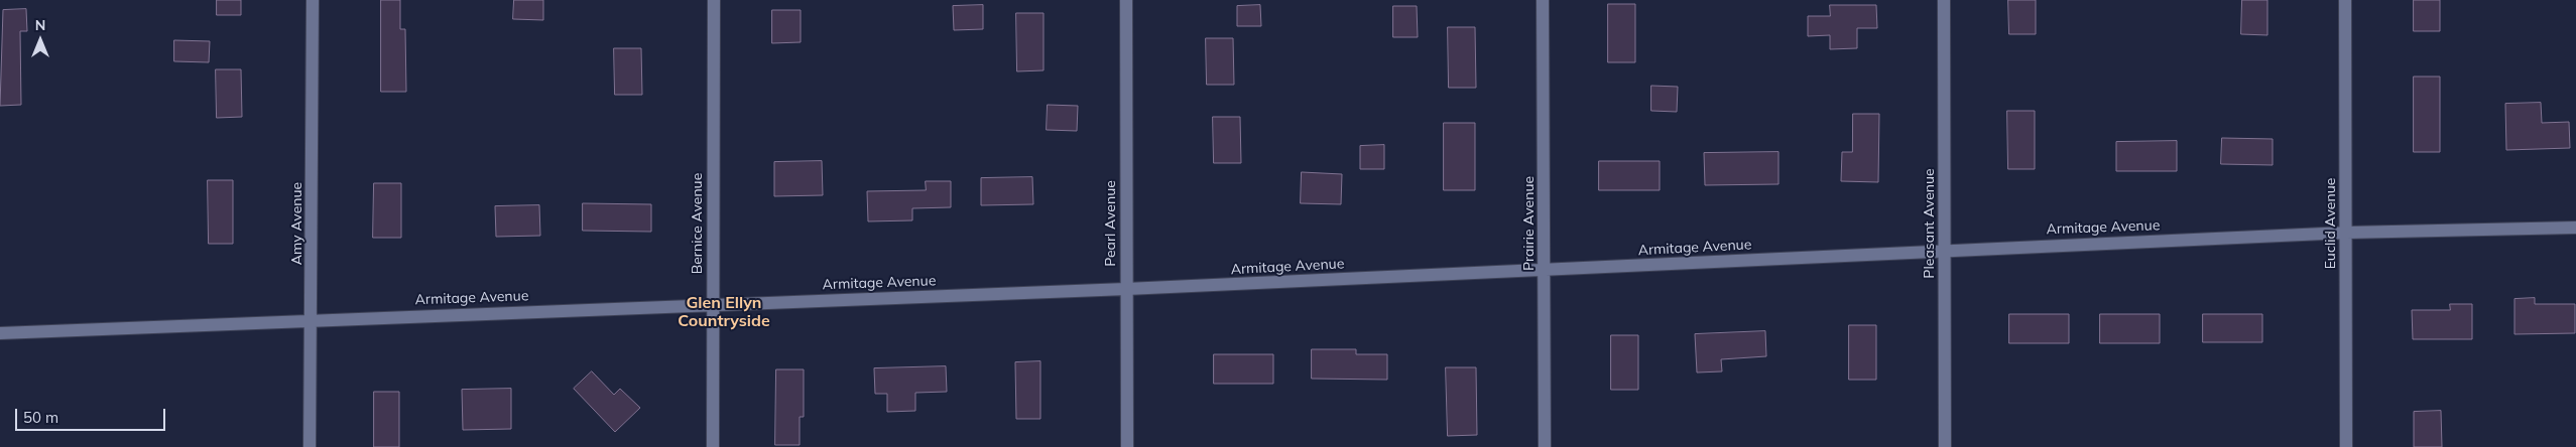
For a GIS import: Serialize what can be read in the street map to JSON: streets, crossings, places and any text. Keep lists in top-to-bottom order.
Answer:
{
  "streets": {
    "street": [
      "Amy Avenue",
      "Bernice Avenue",
      "Pearl Avenue",
      "Prairie Avenue",
      "Pleasant Avenue",
      "Euclid Avenue",
      "Armitage Avenue"
    ]
  },
  "crossings": [
    ["Amy Avenue", "Armitage Avenue"],
    ["Bernice Avenue", "Armitage Avenue"],
    ["Pearl Avenue", "Armitage Avenue"],
    ["Prairie Avenue", "Armitage Avenue"],
    ["Pleasant Avenue", "Armitage Avenue"],
    ["Euclid Avenue", "Armitage Avenue"]
  ],
  "districts": ["Glen Ellyn Countryside"],
  "scale_bar": "50 m",
  "north": "top"
}
